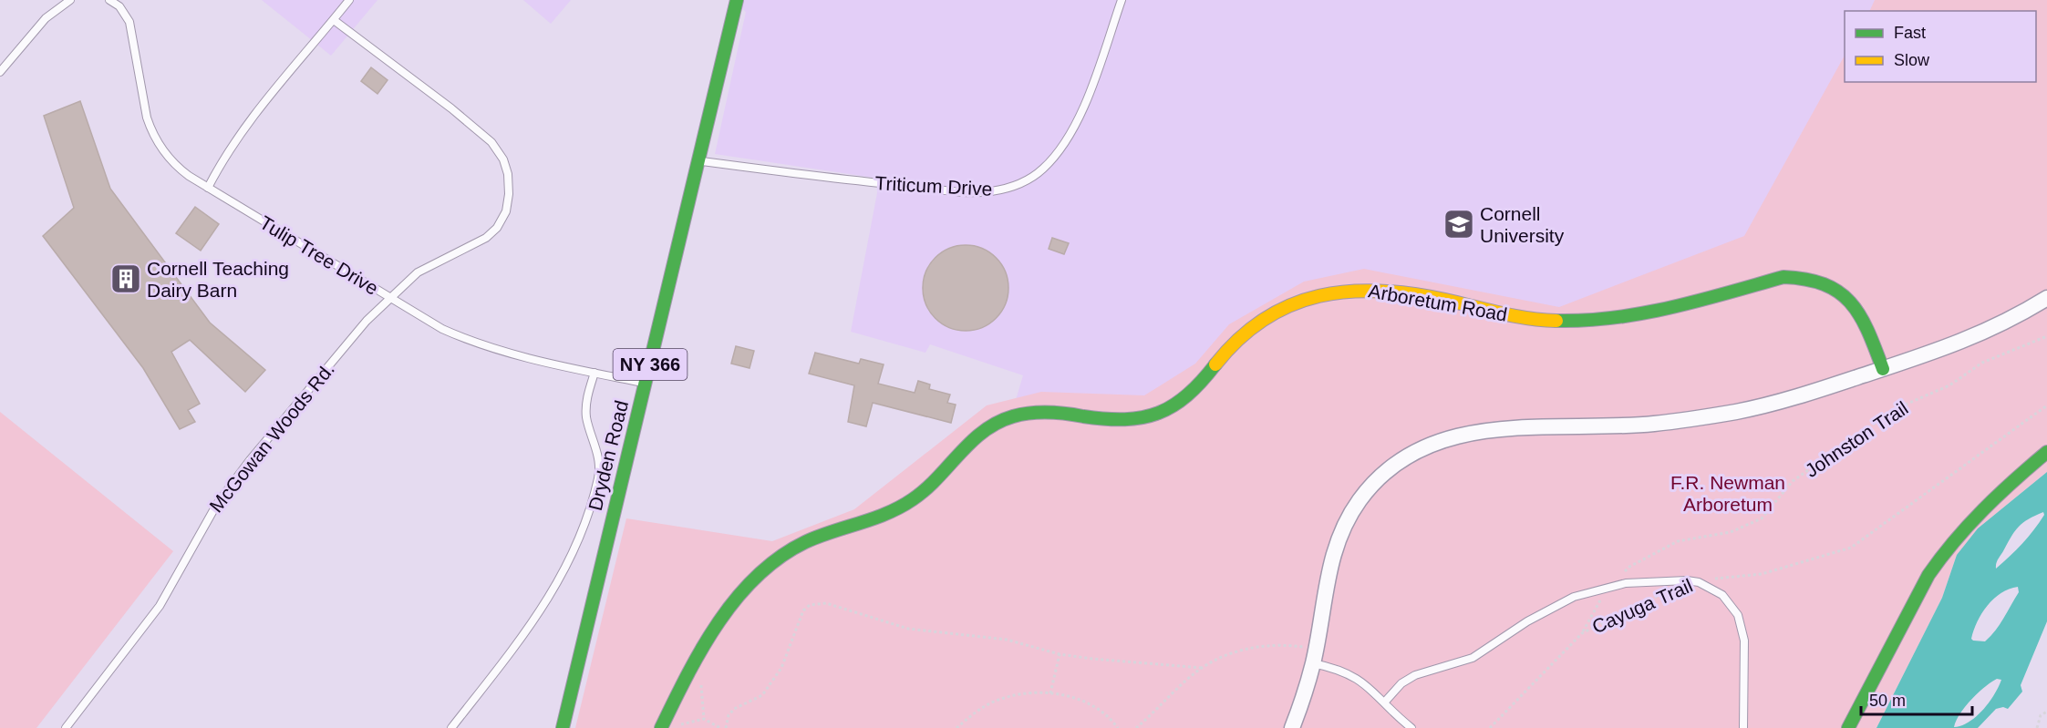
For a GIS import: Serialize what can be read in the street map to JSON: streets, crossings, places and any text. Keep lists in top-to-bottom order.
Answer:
{
  "streets": {
    "street": ["Arboretum Road", "NY 366", "Dryden Road"],
    "lane": ["Triticum Drive", "Tulip Tree Drive", "McGowan Woods Rd."],
    "path": ["Johnston Trail", "Cayuga Trail"]
  },
  "crossings": [
    ["Triticum Drive", "Dryden Road"],
    ["Tulip Tree Drive", "McGowan Woods Rd."],
    ["Tulip Tree Drive", "Dryden Road"],
    ["Johnston Trail", "Cayuga Trail"]
  ],
  "parks": ["F.R. Newman Arboretum"],
  "places": {
    "school or university": ["Cornell University"],
    "building": ["Cornell Teaching Dairy Barn"]
  },
  "legend": ["Fast", "Slow"],
  "scale_bar": "50 m"
}
